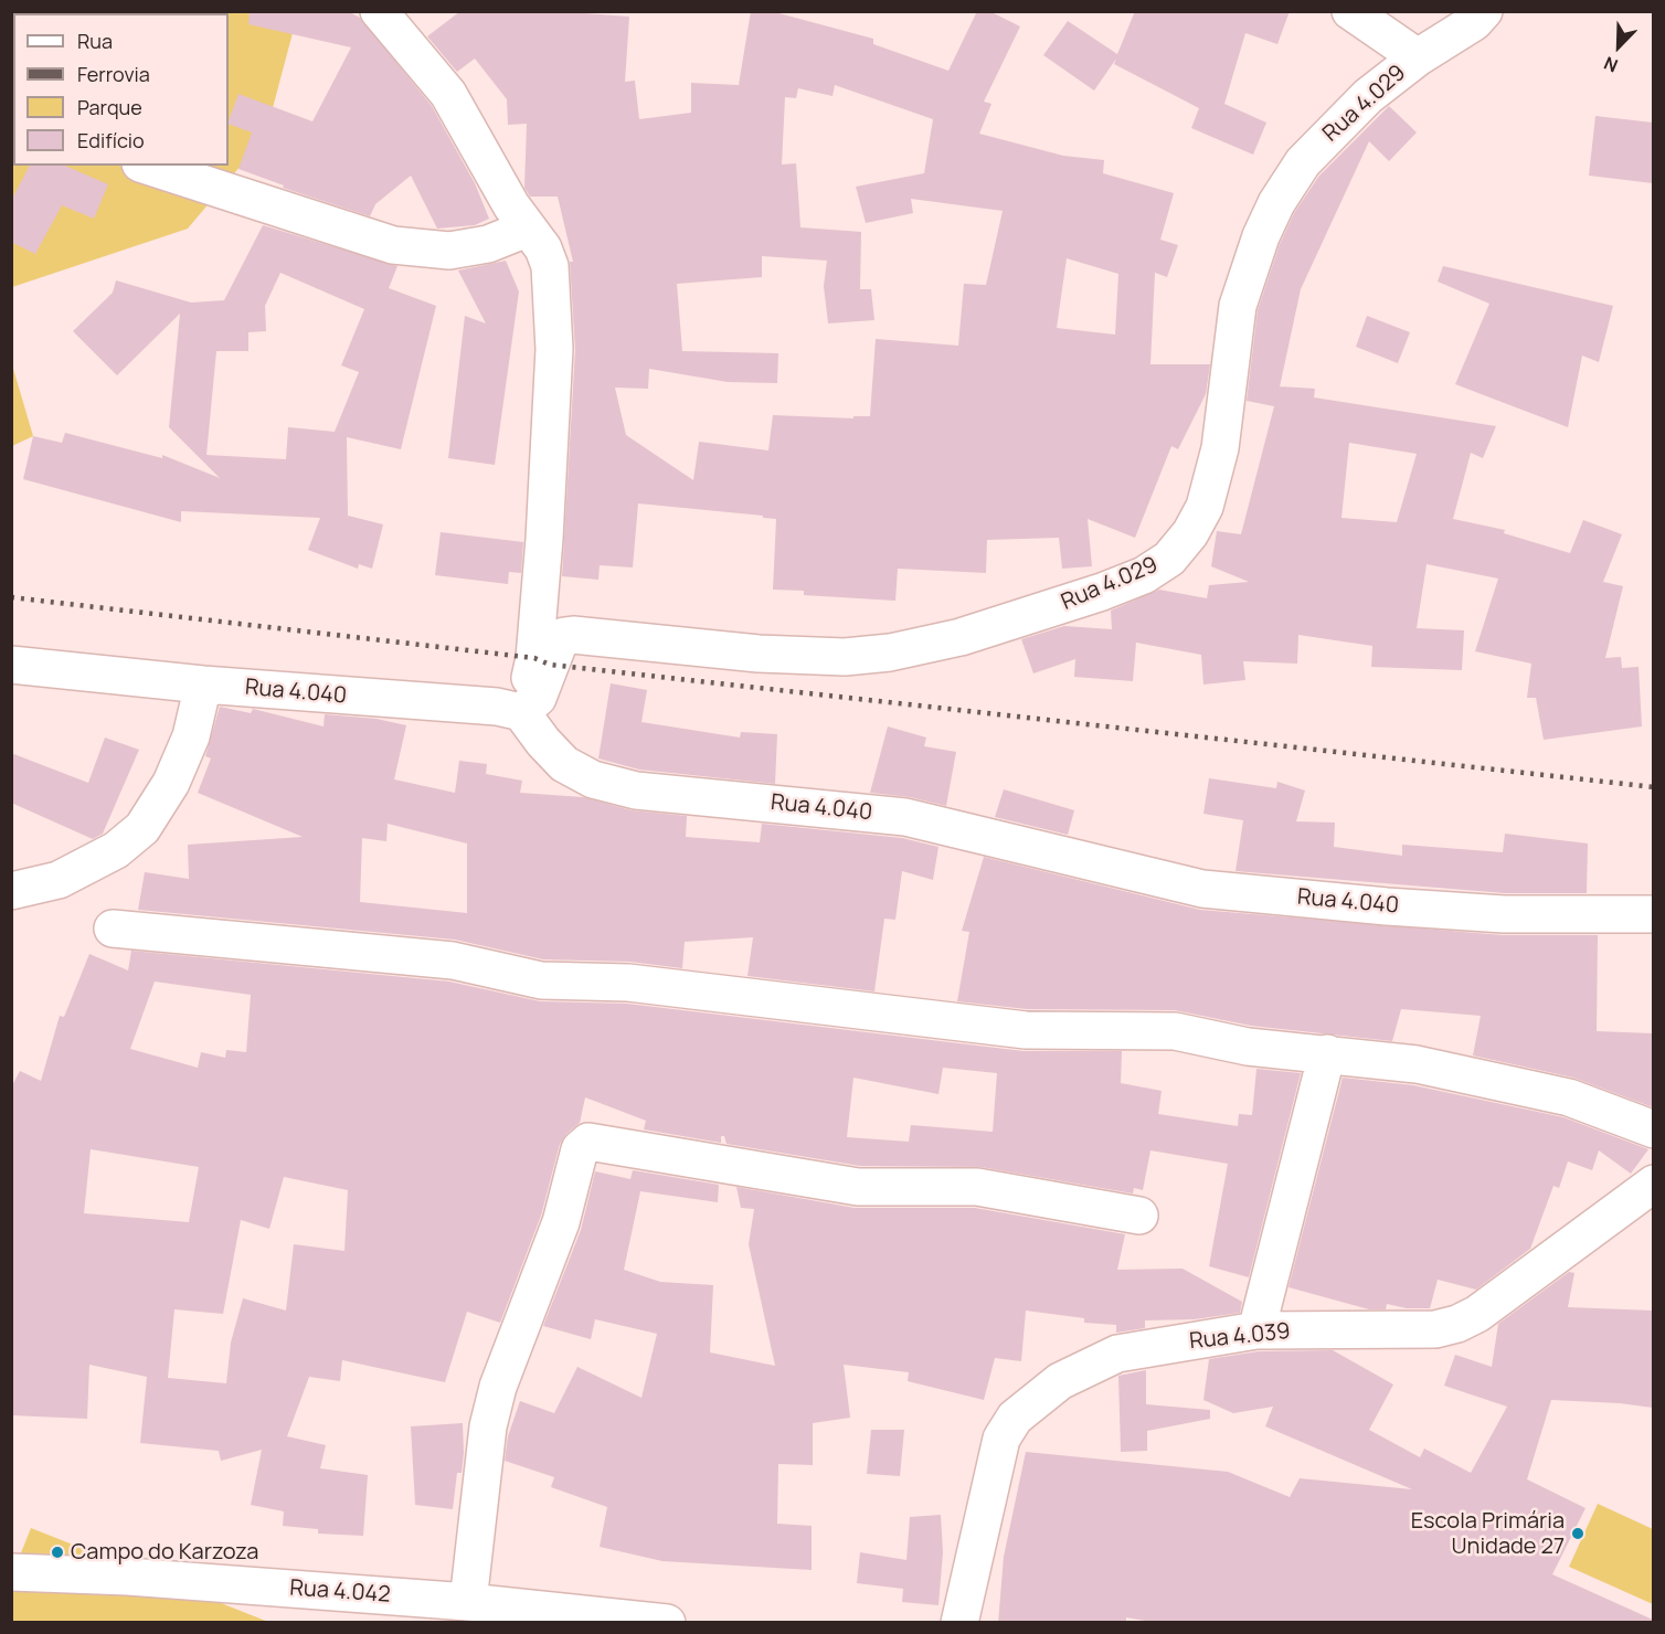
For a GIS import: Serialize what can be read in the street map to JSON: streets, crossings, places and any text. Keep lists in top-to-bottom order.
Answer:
{
  "streets": {
    "street": [
      "Rua 4.029",
      "Rua 4.040",
      "Rua 4.039",
      "Rua 4.042"
    ]
  },
  "crossings": [
    ["Rua 4.029", "Rua 4.040"]
  ],
  "places": ["Escola Primária Unidade 27", "Campo do Karzoza"],
  "legend": [
    "Rua",
    "Ferrovia",
    "Parque",
    "Edifício"
  ],
  "north": "bottom left"
}
